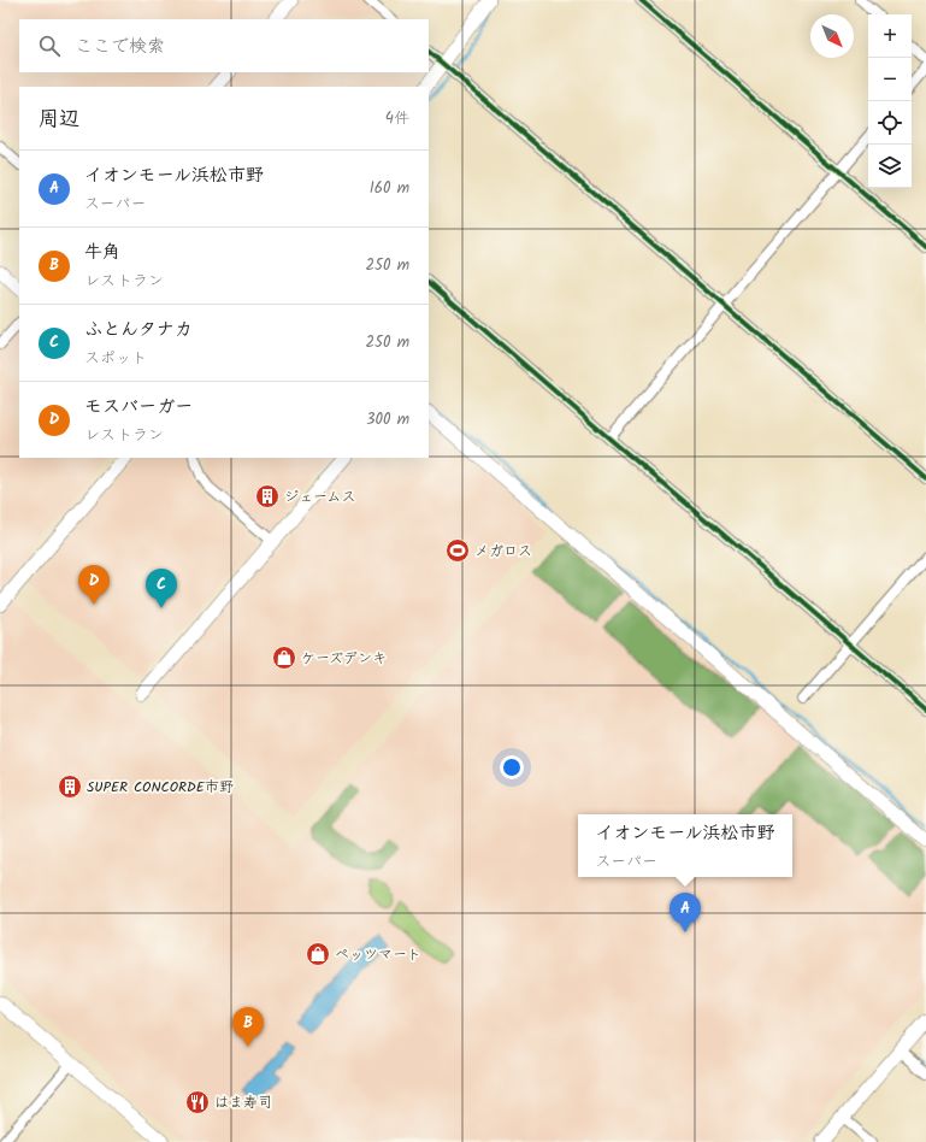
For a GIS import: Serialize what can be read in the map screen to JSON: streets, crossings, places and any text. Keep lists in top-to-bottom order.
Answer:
{
  "places": {
    "building": ["ジェームス", "SUPER CONCORDE市野"],
    "sports": ["メガロス"],
    "shop": ["ケーズデンキ", "ペッツマート"],
    "restaurant": ["はま寿司"]
  },
  "north": "bottom right",
  "page": {
    "map_buttons": ["+", "−"],
    "search": "ここで検索",
    "heading": ["周辺", "4件"],
    "list": [
      {
        "mark": "A",
        "name": "イオンモール浜松市野",
        "note": "スーパー",
        "value": "160 m"
      },
      {
        "mark": "B",
        "name": "牛角",
        "note": "レストラン",
        "value": "250 m"
      },
      {
        "mark": "C",
        "name": "ふとんタナカ",
        "note": "スポット",
        "value": "250 m"
      },
      {
        "mark": "D",
        "name": "モスバーガー",
        "note": "レストラン",
        "value": "300 m"
      }
    ],
    "pins": [
      "D",
      "C",
      "A",
      "B"
    ],
    "popup": ["イオンモール浜松市野", "スーパー"]
  }
}
